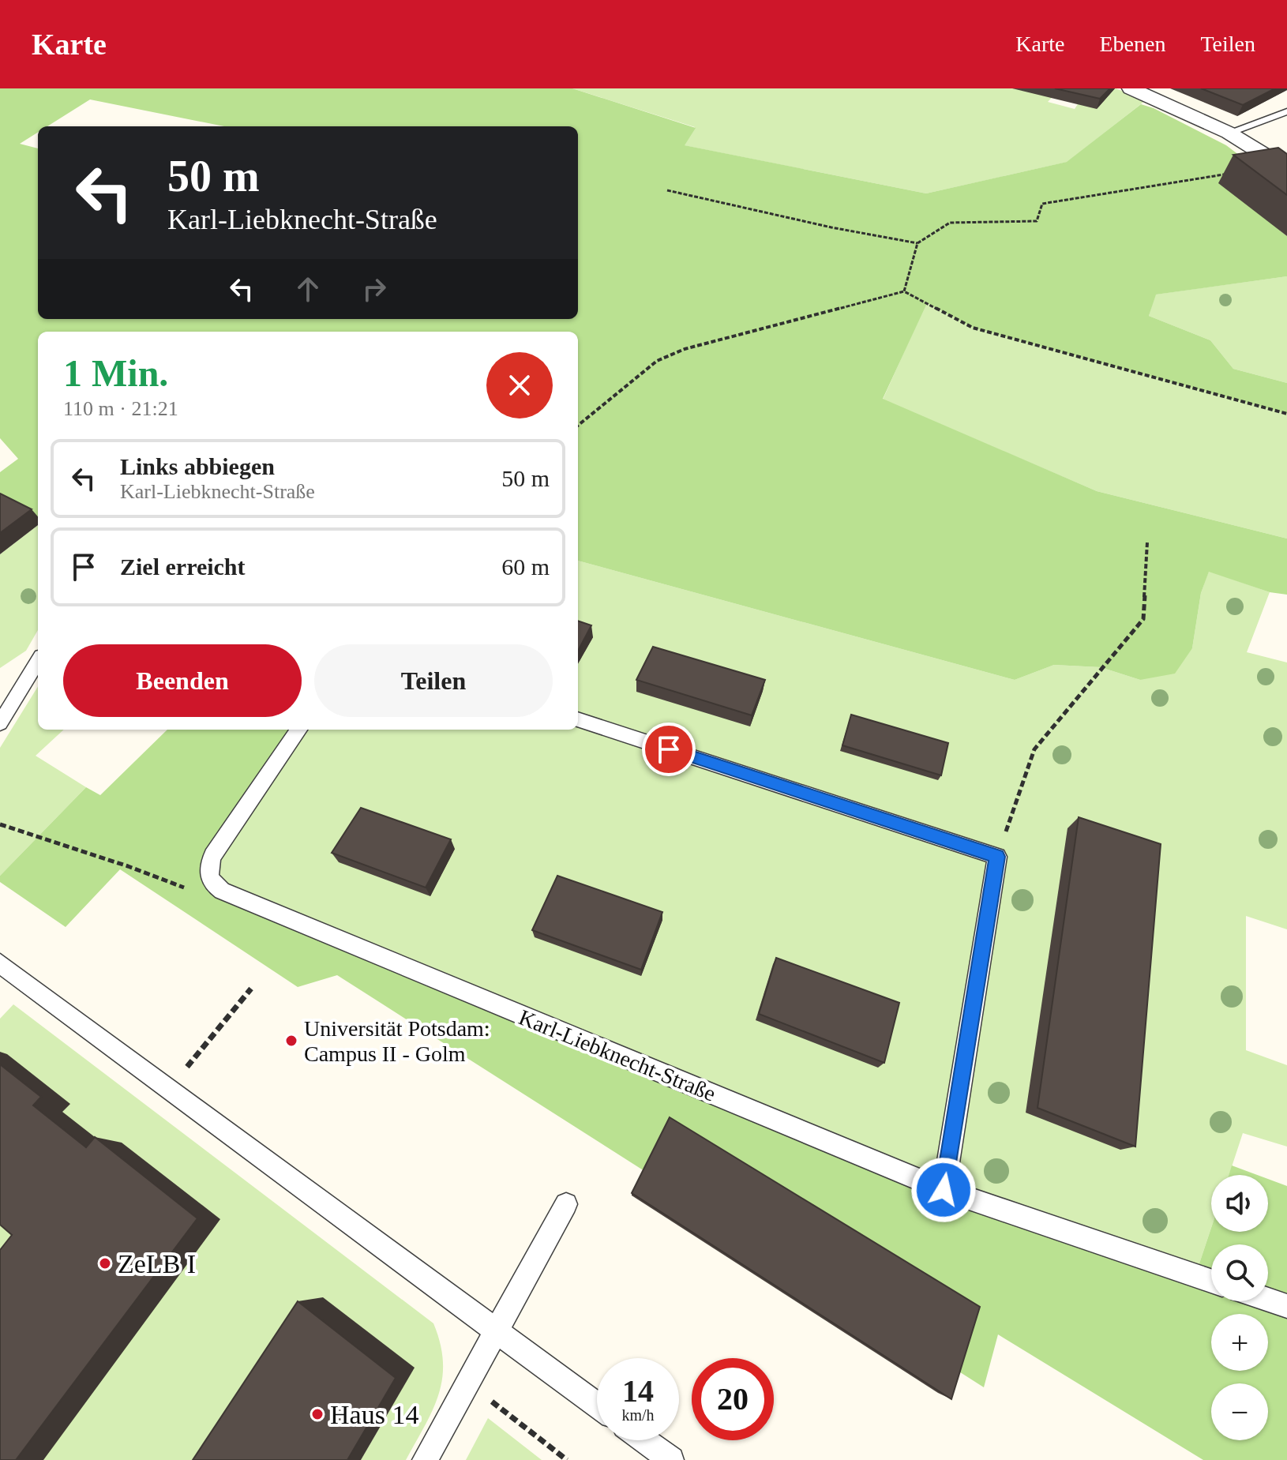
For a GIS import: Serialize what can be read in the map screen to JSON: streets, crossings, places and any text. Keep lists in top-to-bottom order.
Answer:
{
  "streets": {
    "lane": ["Karl-Liebknecht-Straße"]
  },
  "places": ["Universität Potsdam: Campus II - Golm", "ZeLB I", "Haus 14"],
  "page": {
    "header": "Karte",
    "nav": ["Karte", "Ebenen", "Teilen"],
    "turn": ["50 m", "Karl-Liebknecht-Straße"],
    "heading": ["1 Min.", "110 m · 21:21"],
    "list": [
      {
        "name": "Links abbiegen",
        "note": "Karl-Liebknecht-Straße",
        "value": "50 m"
      },
      {
        "name": "Ziel erreicht",
        "value": "60 m"
      }
    ],
    "buttons": ["Beenden", "Teilen"],
    "map_buttons": ["+", "−"],
    "speed": "14 km/h",
    "limit": "20"
  }
}
